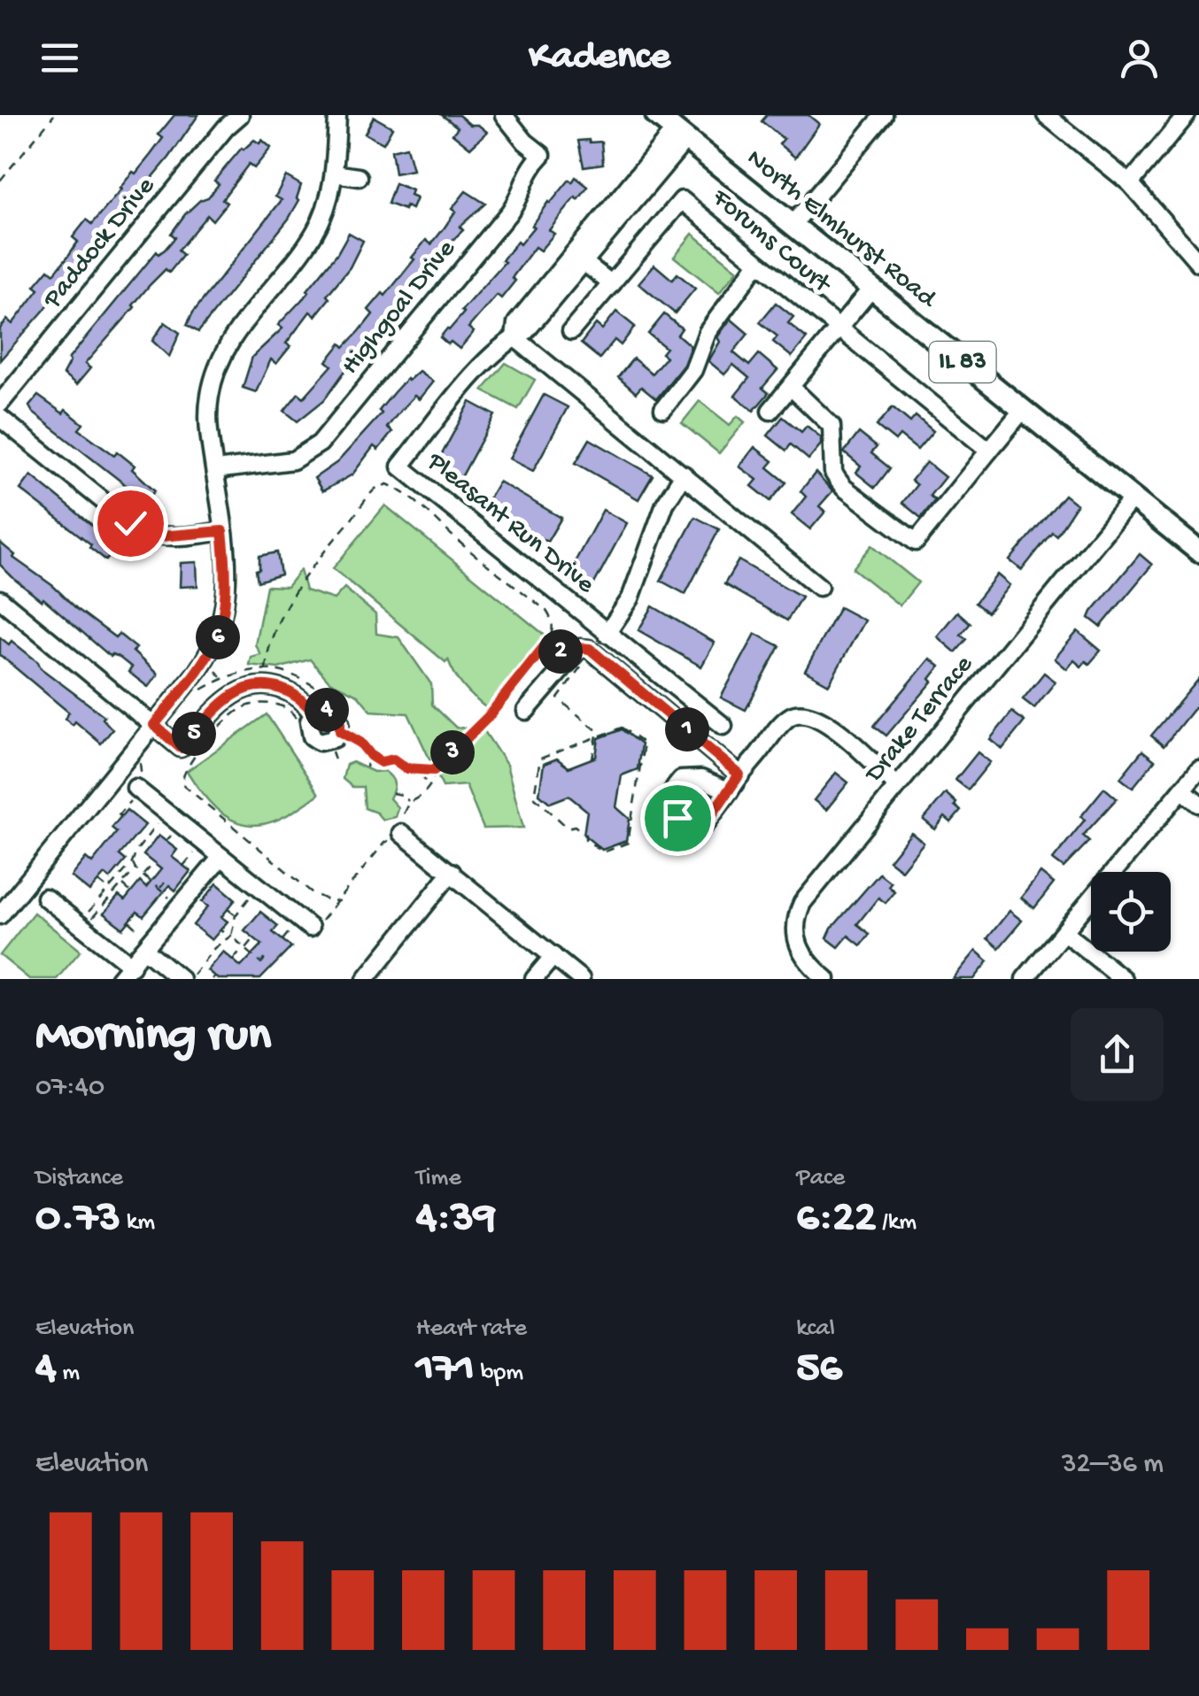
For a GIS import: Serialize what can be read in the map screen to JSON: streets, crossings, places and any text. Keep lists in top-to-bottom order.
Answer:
{
  "streets": {
    "main road": ["North Elmhurst Road", "IL 83"],
    "street": [
      "Forums Court",
      "Paddock Drive",
      "Highgoal Drive",
      "Pleasant Run Drive",
      "Drake Terrace"
    ]
  },
  "crossings": [
    ["North Elmhurst Road", "Forums Court"],
    ["North Elmhurst Road", "Pleasant Run Drive"],
    ["North Elmhurst Road", "Drake Terrace"]
  ],
  "page": {
    "header": "Kadence",
    "pins": [
      "6",
      "2",
      "4",
      "1",
      "5",
      "3"
    ],
    "heading": ["Morning run", "07:40"],
    "stats": [
      ["Distance", "0.73 km"],
      ["Time", "4:39"],
      ["Pace", "6:22 /km"],
      ["Elevation", "4 m"],
      ["Heart rate", "171 bpm"],
      ["kcal", "56"]
    ],
    "chart": ["Elevation", "32–36 m"]
  }
}
